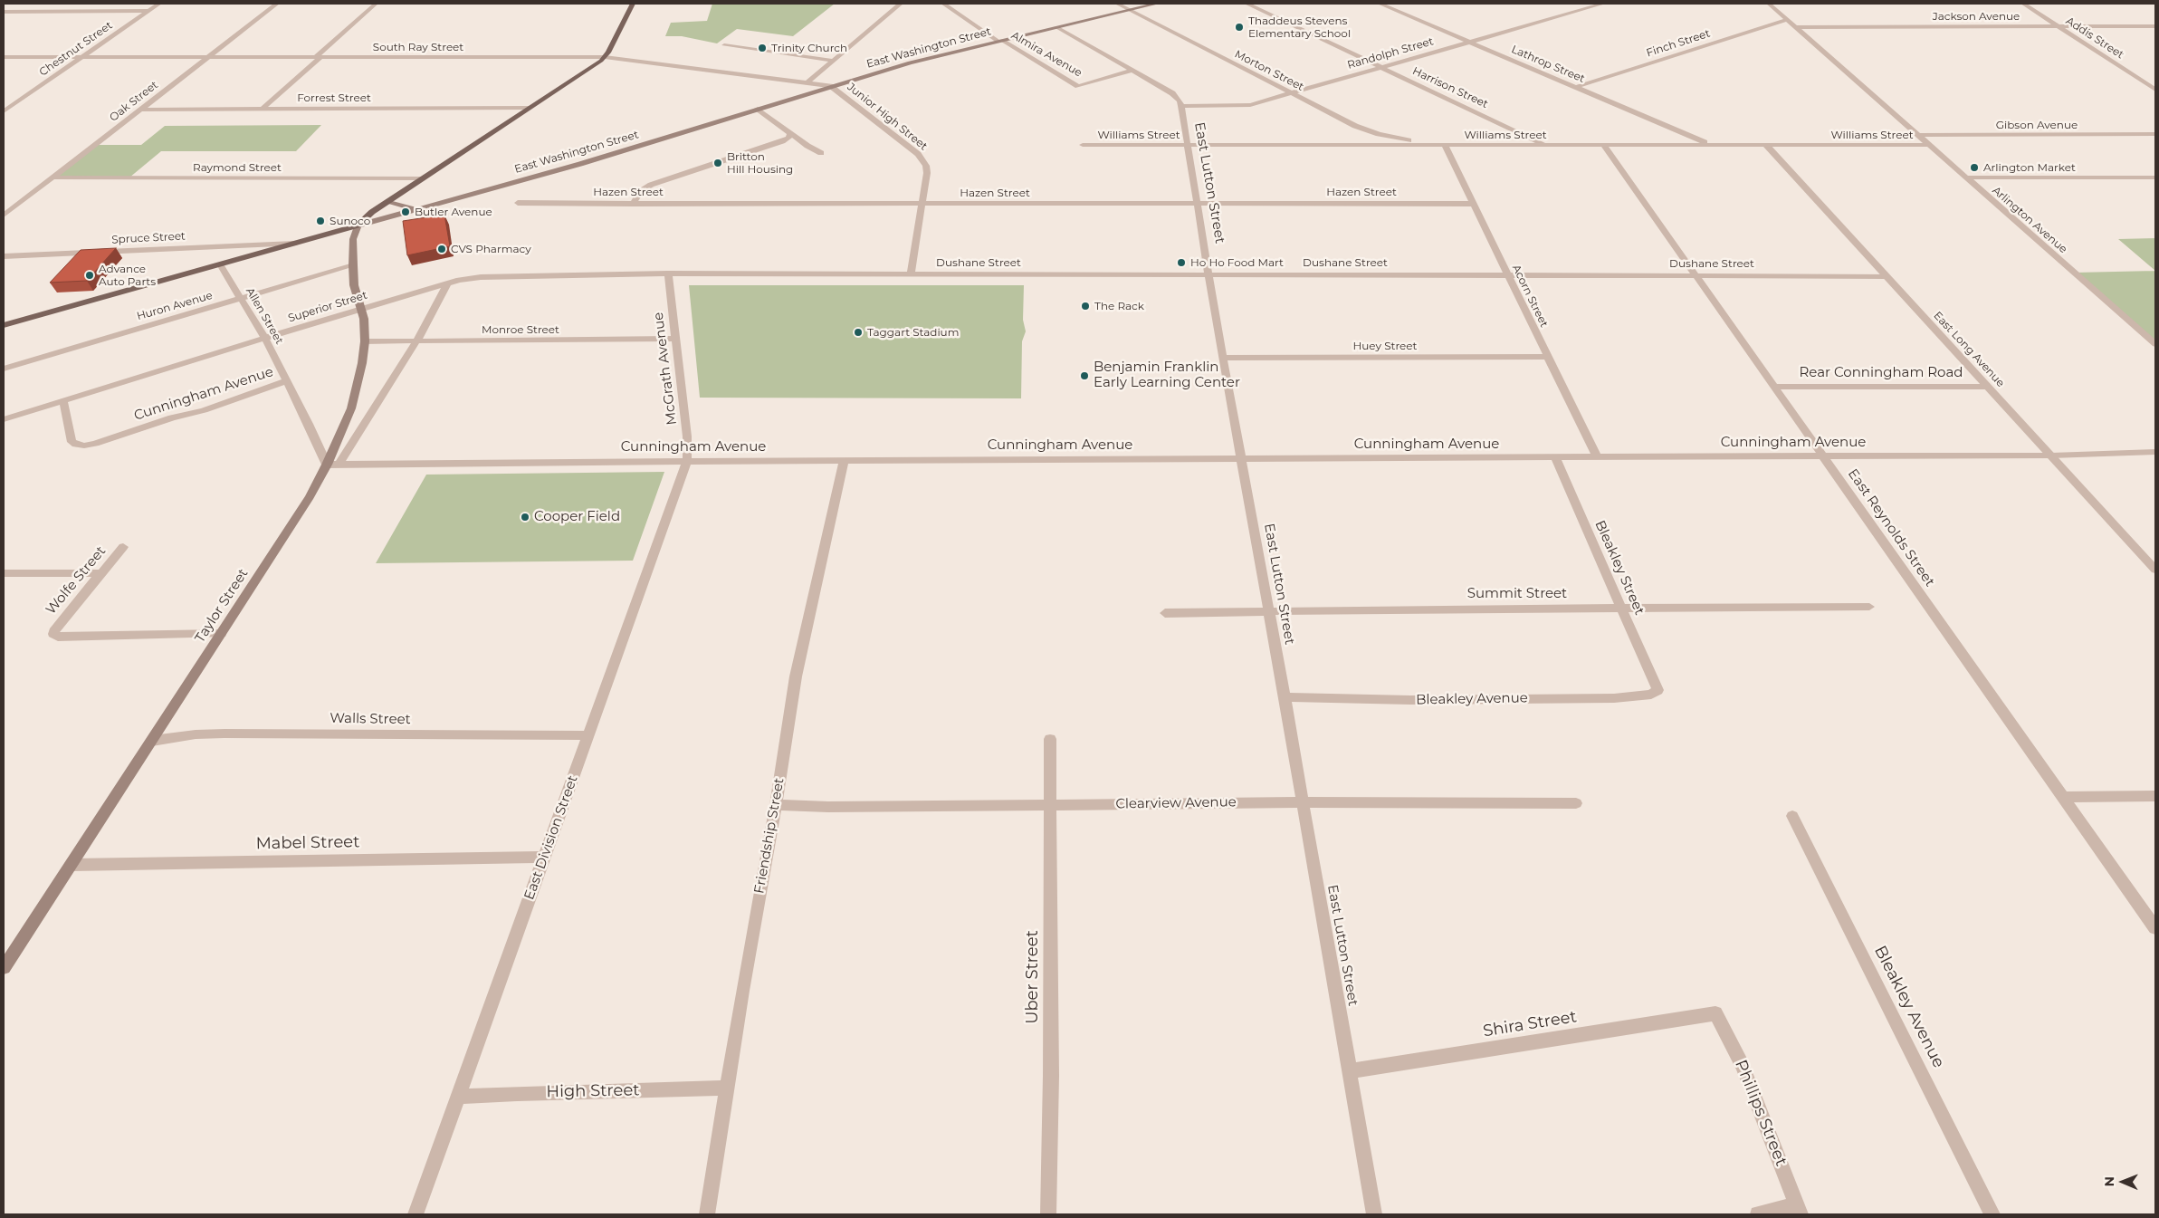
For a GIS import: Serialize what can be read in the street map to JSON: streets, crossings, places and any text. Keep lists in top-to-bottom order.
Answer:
{
  "streets": {
    "main road": ["East Washington Street", "Taylor Street"],
    "street": [
      "Jackson Avenue",
      "Addis Street",
      "Finch Street",
      "South Ray Street",
      "Chestnut Street",
      "Randolph Street",
      "Almira Avenue",
      "Lathrop Street",
      "Morton Street",
      "Harrison Street",
      "Forrest Street",
      "Oak Street",
      "Junior High Street",
      "Gibson Avenue",
      "Williams Street",
      "Raymond Street",
      "East Lutton Street",
      "Hazen Street",
      "Arlington Avenue",
      "Spruce Street",
      "Dushane Street",
      "Acorn Street",
      "Huron Avenue",
      "Superior Street",
      "Allen Street",
      "Monroe Street",
      "Huey Street",
      "East Long Avenue",
      "McGrath Avenue",
      "Rear Conningham Road",
      "Cunningham Avenue",
      "East Reynolds Street",
      "Bleakley Street",
      "Wolfe Street",
      "Summit Street",
      "Bleakley Avenue",
      "Walls Street",
      "Clearview Avenue",
      "Friendship Street",
      "East Division Street",
      "Mabel Street",
      "Uber Street",
      "Shira Street",
      "High Street",
      "Phillips Street"
    ]
  },
  "crossings": [
    ["Jackson Avenue", "Addis Street"],
    ["Jackson Avenue", "Arlington Avenue"],
    ["Finch Street", "Lathrop Street"],
    ["Finch Street", "Arlington Avenue"],
    ["South Ray Street", "East Washington Street"],
    ["South Ray Street", "Chestnut Street"],
    ["South Ray Street", "Oak Street"],
    ["South Ray Street", "Junior High Street"],
    ["East Washington Street", "Almira Avenue"],
    ["East Washington Street", "Morton Street"],
    ["East Washington Street", "Junior High Street"],
    ["East Washington Street", "East Lutton Street"],
    ["East Washington Street", "Spruce Street"],
    ["East Washington Street", "Allen Street"],
    ["East Washington Street", "Taylor Street"],
    ["Randolph Street", "Lathrop Street"],
    ["Randolph Street", "Morton Street"],
    ["Randolph Street", "Harrison Street"],
    ["Randolph Street", "East Lutton Street"],
    ["Almira Avenue", "East Lutton Street"],
    ["Lathrop Street", "Williams Street"],
    ["Morton Street", "Williams Street"],
    ["Harrison Street", "Williams Street"],
    ["Forrest Street", "Oak Street"],
    ["Oak Street", "Raymond Street"],
    ["Junior High Street", "Hazen Street"],
    ["Junior High Street", "Dushane Street"],
    ["Gibson Avenue", "Arlington Avenue"],
    ["Williams Street", "East Lutton Street"],
    ["Williams Street", "Arlington Avenue"],
    ["Williams Street", "Acorn Street"],
    ["Williams Street", "East Long Avenue"],
    ["Williams Street", "East Reynolds Street"],
    ["East Lutton Street", "Hazen Street"],
    ["East Lutton Street", "Dushane Street"],
    ["East Lutton Street", "Huey Street"],
    ["East Lutton Street", "Cunningham Avenue"],
    ["East Lutton Street", "Summit Street"],
    ["East Lutton Street", "Bleakley Avenue"],
    ["East Lutton Street", "Clearview Avenue"],
    ["East Lutton Street", "Shira Street"],
    ["Hazen Street", "Acorn Street"],
    ["Dushane Street", "Acorn Street"],
    ["Dushane Street", "Superior Street"],
    ["Dushane Street", "East Long Avenue"],
    ["Dushane Street", "McGrath Avenue"],
    ["Dushane Street", "East Reynolds Street"],
    ["Acorn Street", "Huey Street"],
    ["Acorn Street", "Cunningham Avenue"],
    ["Huron Avenue", "Allen Street"],
    ["Huron Avenue", "Taylor Street"],
    ["Superior Street", "Allen Street"],
    ["Superior Street", "McGrath Avenue"],
    ["Superior Street", "Cunningham Avenue"],
    ["Superior Street", "Taylor Street"],
    ["Allen Street", "Cunningham Avenue"],
    ["Monroe Street", "McGrath Avenue"],
    ["Monroe Street", "Taylor Street"],
    ["East Long Avenue", "Rear Conningham Road"],
    ["East Long Avenue", "Cunningham Avenue"],
    ["McGrath Avenue", "Cunningham Avenue"],
    ["McGrath Avenue", "East Division Street"],
    ["Rear Conningham Road", "East Reynolds Street"],
    ["Cunningham Avenue", "East Reynolds Street"],
    ["Cunningham Avenue", "Bleakley Street"],
    ["Cunningham Avenue", "Taylor Street"],
    ["Cunningham Avenue", "Friendship Street"],
    ["Cunningham Avenue", "East Division Street"],
    ["Bleakley Street", "Summit Street"],
    ["Bleakley Street", "Bleakley Avenue"],
    ["Wolfe Street", "Taylor Street"],
    ["Taylor Street", "Walls Street"],
    ["Taylor Street", "Mabel Street"],
    ["Walls Street", "East Division Street"],
    ["Clearview Avenue", "Friendship Street"],
    ["Clearview Avenue", "Uber Street"],
    ["Friendship Street", "High Street"],
    ["East Division Street", "Mabel Street"],
    ["East Division Street", "High Street"],
    ["Shira Street", "Phillips Street"]
  ],
  "places": [
    "Thaddeus Stevens Elementary School",
    "Trinity Church",
    "Britton Hill Housing",
    "Arlington Market",
    "Butler Avenue",
    "Sunoco",
    "CVS Pharmacy",
    "Ho Ho Food Mart",
    "Advance Auto Parts",
    "The Rack",
    "Taggart Stadium",
    "Benjamin Franklin Early Learning Center",
    "Cooper Field"
  ],
  "north": "left"
}
